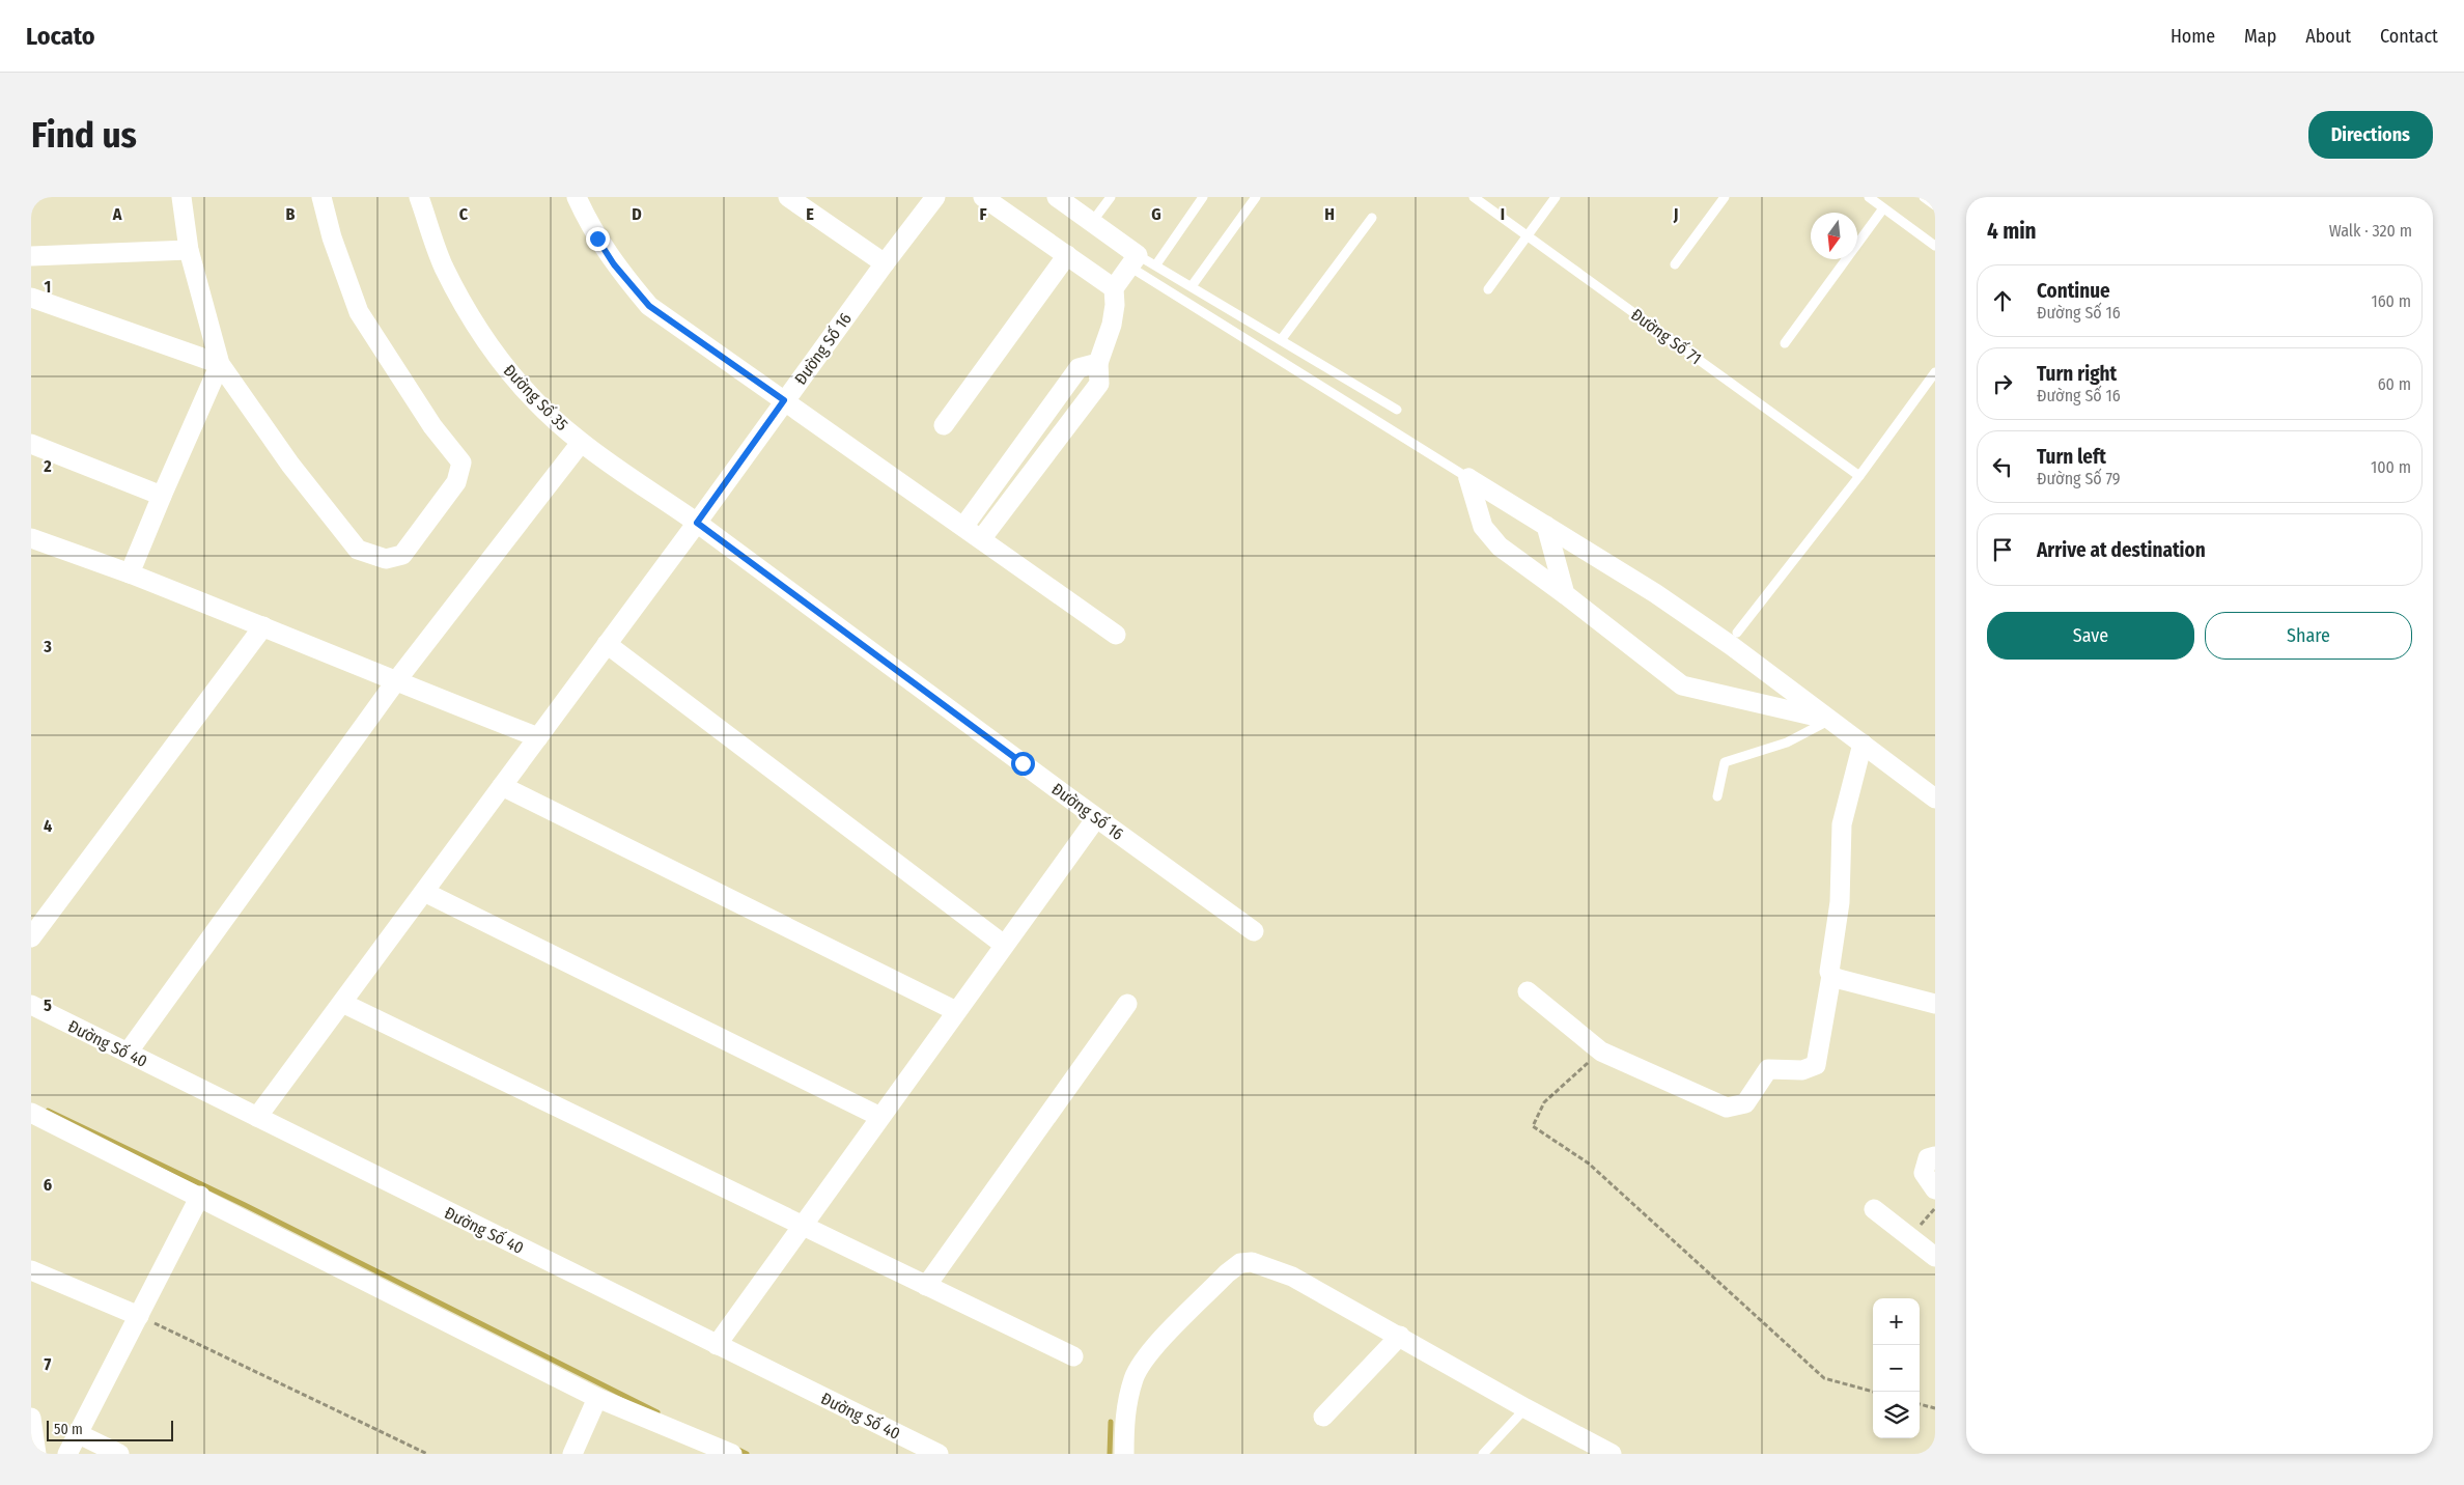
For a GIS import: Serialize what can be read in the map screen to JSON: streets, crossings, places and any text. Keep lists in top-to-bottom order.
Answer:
{
  "streets": {
    "street": ["Đường Số 16", "Đường Số 35", "Đường Số 40"],
    "lane": ["Đường Số 71"]
  },
  "crossings": [
    ["Đường Số 16", "Đường Số 35"]
  ],
  "scale_bar": "50 m",
  "north": "bottom",
  "page": {
    "header": "Locato",
    "nav": [
      "Home",
      "Map",
      "About",
      "Contact"
    ],
    "buttons": [
      "Directions",
      ["Save", "Share"]
    ],
    "title": "Find us",
    "heading": ["4 min", "Walk · 320 m"],
    "list": [
      ["Continue", "Đường Số 16", "160 m"],
      ["Turn right", "Đường Số 16", "60 m"],
      ["Turn left", "Đường Số 79", "100 m"],
      "Arrive at destination"
    ],
    "map_buttons": ["+", "−"],
    "scale": "50 m"
  },
  "grid": {
    "columns": [
      "A",
      "B",
      "C",
      "D",
      "E",
      "F",
      "G",
      "H",
      "I",
      "J"
    ],
    "rows": [
      "1",
      "2",
      "3",
      "4",
      "5",
      "6",
      "7"
    ]
  }
}
